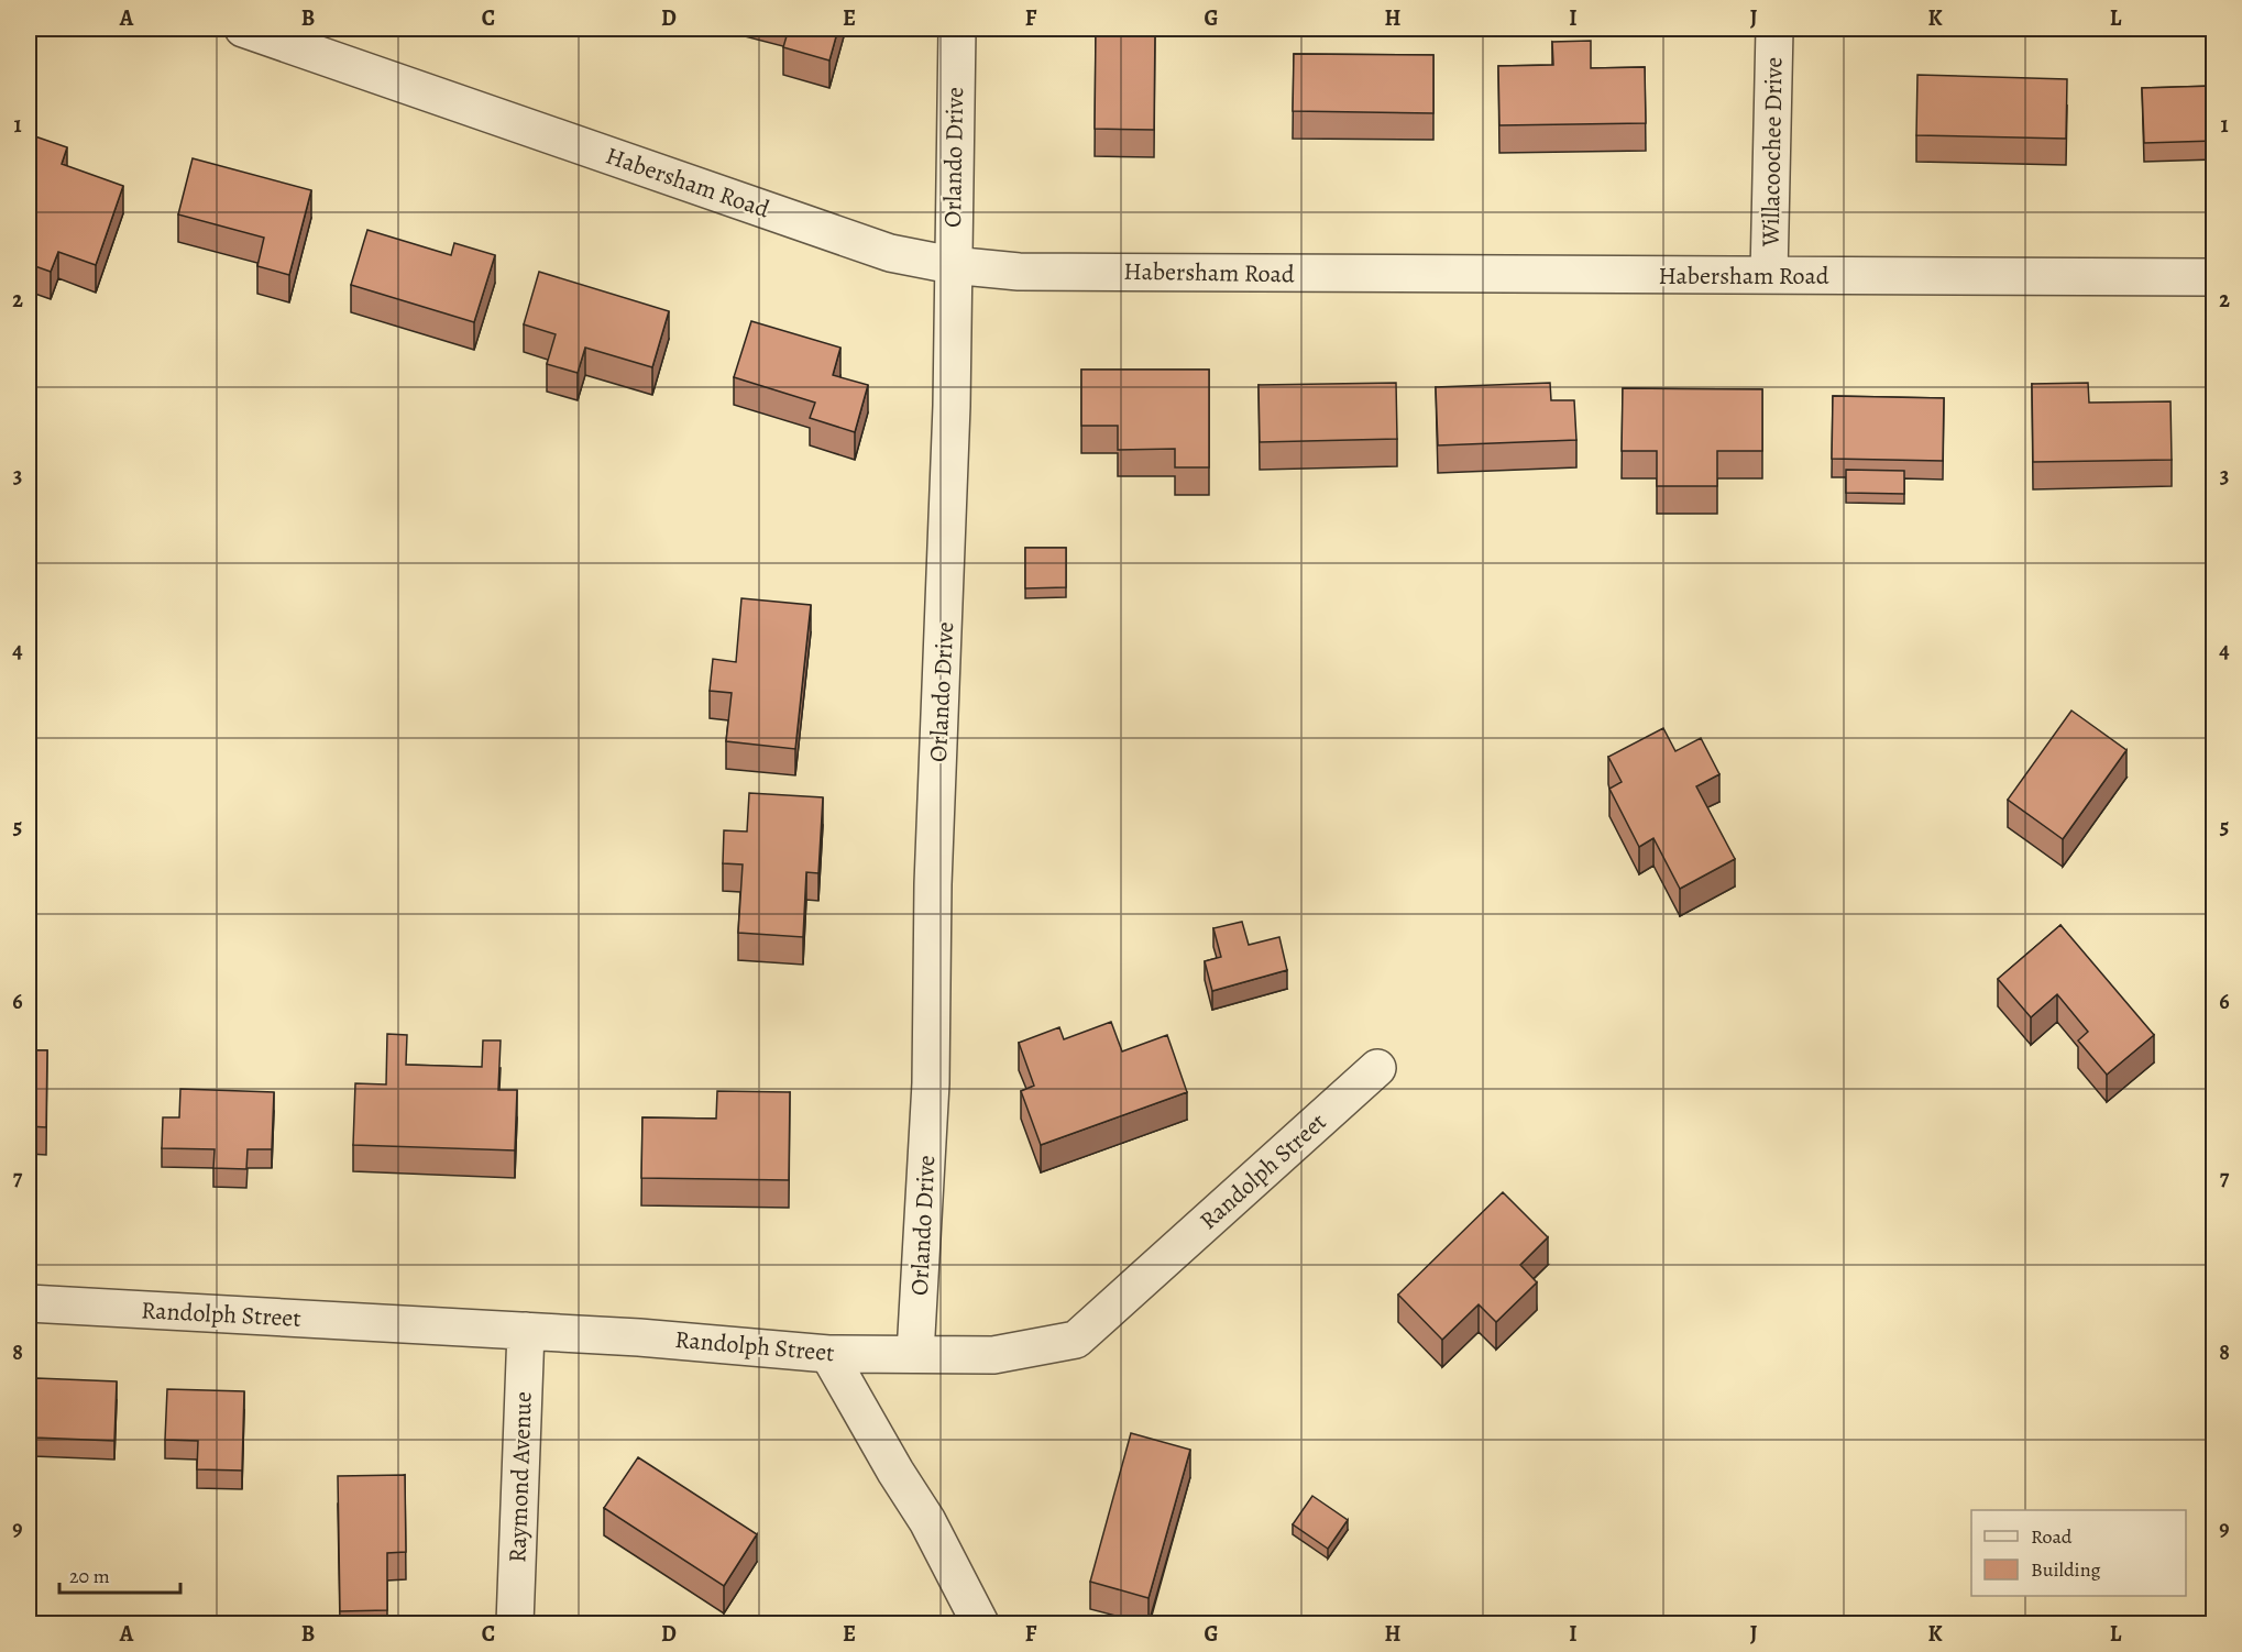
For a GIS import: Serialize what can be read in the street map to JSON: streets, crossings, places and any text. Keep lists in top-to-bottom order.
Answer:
{
  "streets": {
    "street": [
      "Willacoochee Drive",
      "Orlando Drive",
      "Habersham Road",
      "Randolph Street",
      "Raymond Avenue"
    ]
  },
  "crossings": [
    ["Willacoochee Drive", "Habersham Road"],
    ["Orlando Drive", "Habersham Road"],
    ["Orlando Drive", "Randolph Street"],
    ["Randolph Street", "Raymond Avenue"]
  ],
  "legend": ["Road", "Building"],
  "scale_bar": "20 m",
  "grid": {
    "columns": [
      "A",
      "B",
      "C",
      "D",
      "E",
      "F",
      "G",
      "H",
      "I",
      "J",
      "K",
      "L"
    ],
    "rows": [
      "1",
      "2",
      "3",
      "4",
      "5",
      "6",
      "7",
      "8",
      "9"
    ]
  }
}
